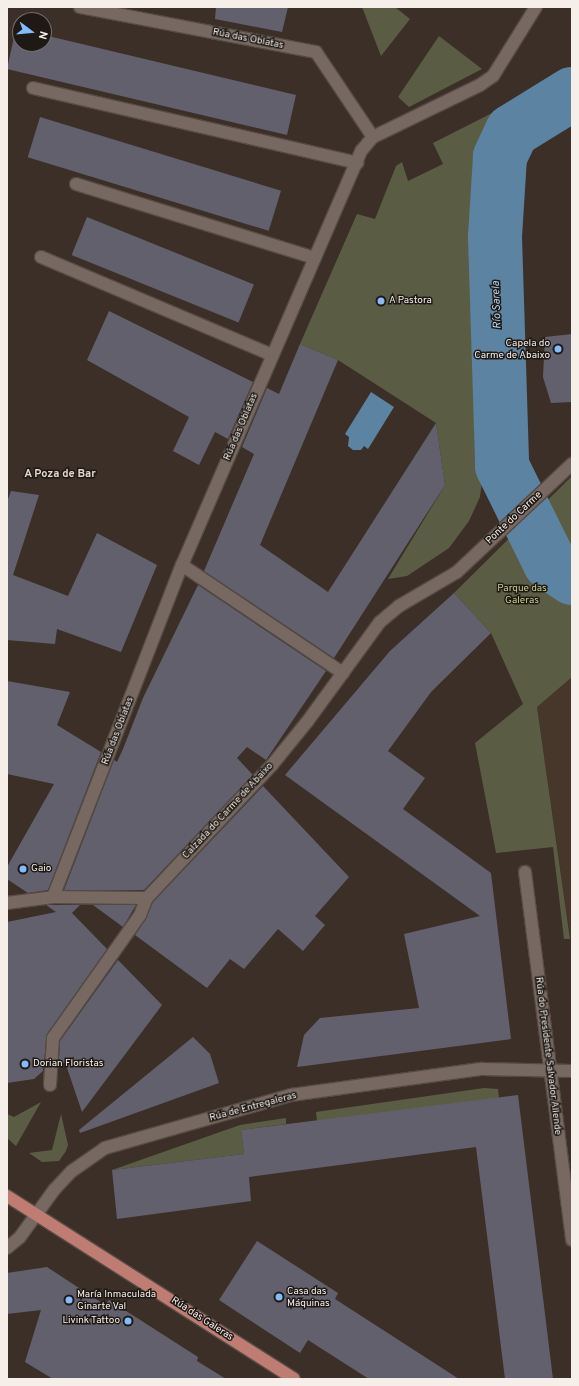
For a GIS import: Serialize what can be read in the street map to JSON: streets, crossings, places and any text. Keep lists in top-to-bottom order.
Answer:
{
  "streets": {
    "main road": ["Rúa das Galeras"],
    "street": [
      "Rúa das Oblatas",
      "Ponte do Carme",
      "Calzada do Carme de Abaixo",
      "Rúa do Presidente Salvador Allende",
      "Rúa de Entregaleras"
    ]
  },
  "crossings": [
    ["Ponte do Carme", "Calzada do Carme de Abaixo"],
    ["Rúa do Presidente Salvador Allende", "Rúa de Entregaleras"],
    ["Rúa de Entregaleras", "Rúa das Galeras"]
  ],
  "districts": ["A Poza de Bar"],
  "water": ["Río Sarela"],
  "parks": ["Parque das Galeras"],
  "places": [
    "A Pastora",
    "Capela do Carme de Abaixo",
    "Gaio",
    "Dorian Floristas",
    "Casa das Máquinas",
    "María Inmaculada Ginarte Val",
    "Livink Tattoo"
  ],
  "north": "right"
}
